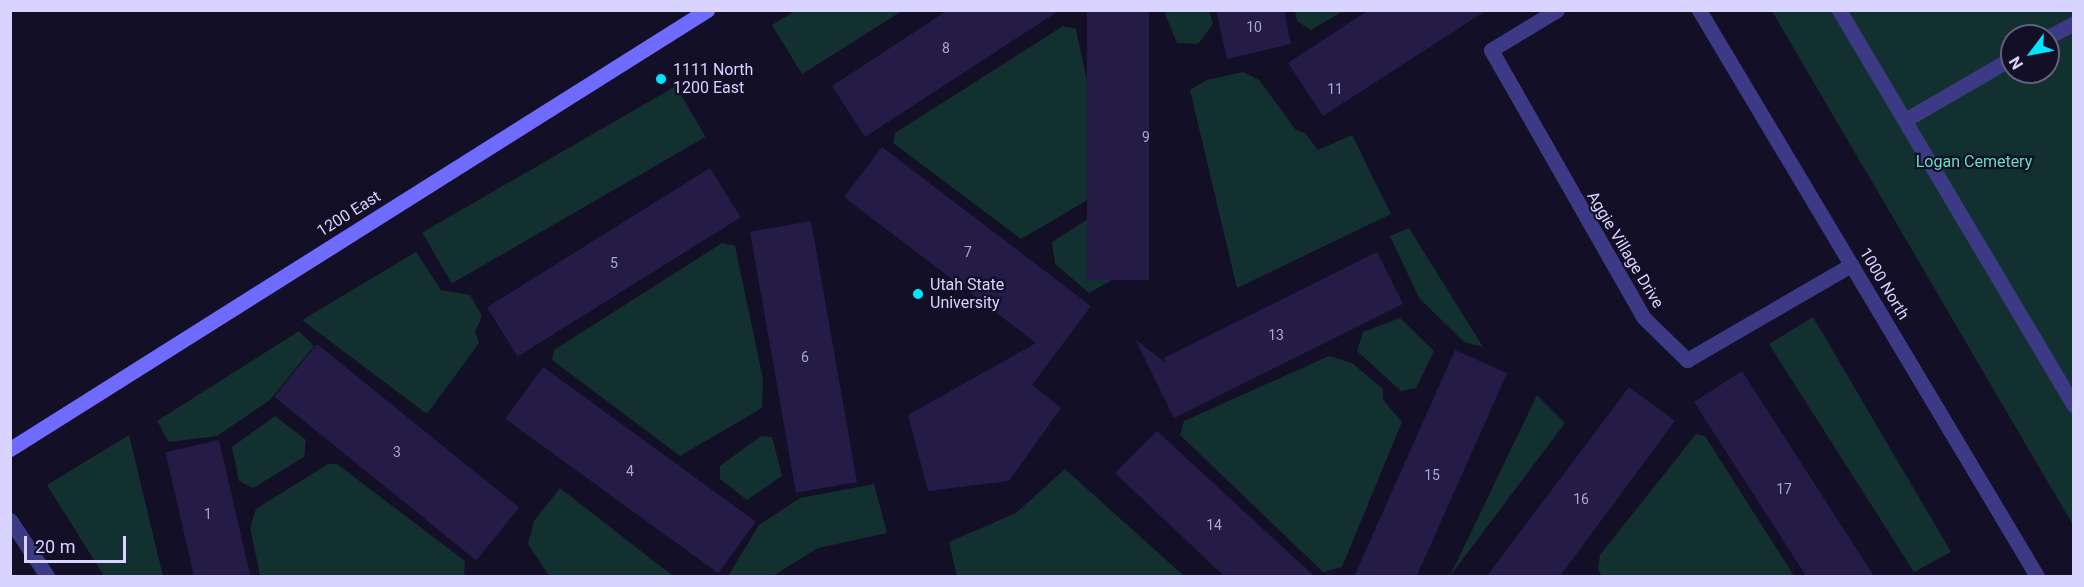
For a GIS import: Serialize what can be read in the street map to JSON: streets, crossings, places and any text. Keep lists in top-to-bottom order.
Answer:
{
  "streets": {
    "main road": ["1200 East"],
    "street": ["Aggie Village Drive", "1000 North"]
  },
  "crossings": [
    ["Aggie Village Drive", "1000 North"]
  ],
  "parks": ["Logan Cemetery"],
  "places": ["1111 North 1200 East", "Utah State University"],
  "house_numbers": [
    "10",
    "8",
    "11",
    "9",
    "7",
    "5",
    "13",
    "6",
    "3",
    "4",
    "15",
    "17",
    "16",
    "1",
    "14"
  ],
  "scale_bar": "20 m",
  "north": "bottom left"
}
